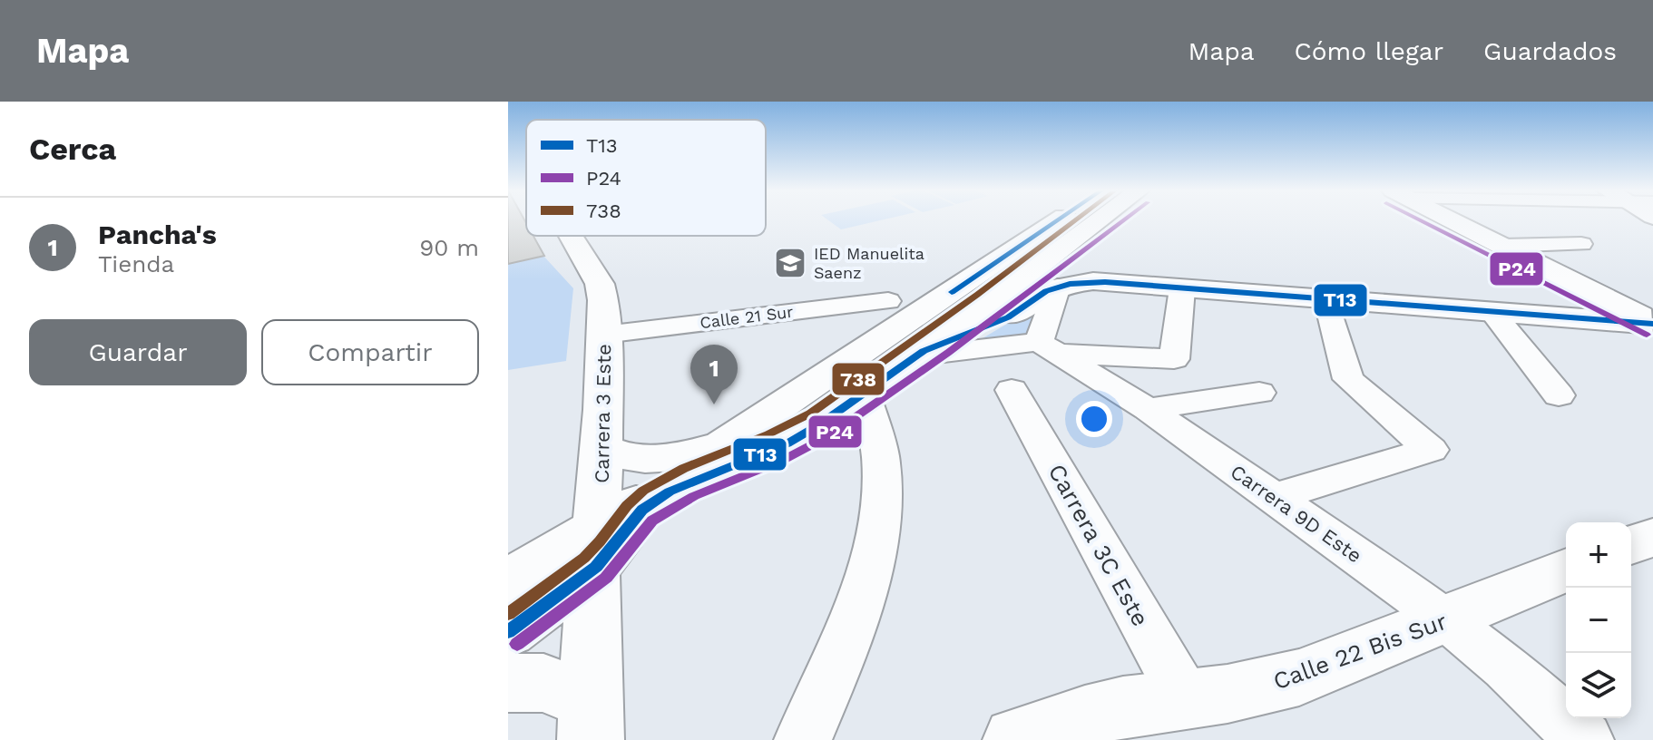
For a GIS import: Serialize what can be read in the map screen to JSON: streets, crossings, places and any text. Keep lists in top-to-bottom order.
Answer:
{
  "streets": {
    "street": [
      "Calle 21 Sur",
      "Carrera 3 Este",
      "Carrera 9D Este",
      "Carrera 3C Este",
      "Calle 22 Bis Sur"
    ]
  },
  "crossings": [
    ["Calle 21 Sur", "Carrera 3 Este"],
    ["Carrera 9D Este", "Calle 22 Bis Sur"],
    ["Carrera 3C Este", "Calle 22 Bis Sur"]
  ],
  "places": {
    "school or university": ["IED Manuelita Saenz"]
  },
  "lines": ["transit line T13", "transit line P24", "transit line 738"],
  "legend": ["T13", "P24", "738"],
  "page": {
    "header": "Mapa",
    "nav": ["Mapa", "Cómo llegar", "Guardados"],
    "heading": "Cerca",
    "list": [
      {
        "mark": "1",
        "name": "Pancha's",
        "note": "Tienda",
        "value": "90 m"
      }
    ],
    "buttons": ["Guardar", "Compartir"],
    "pins": "1",
    "map_buttons": ["+", "−"]
  }
}
